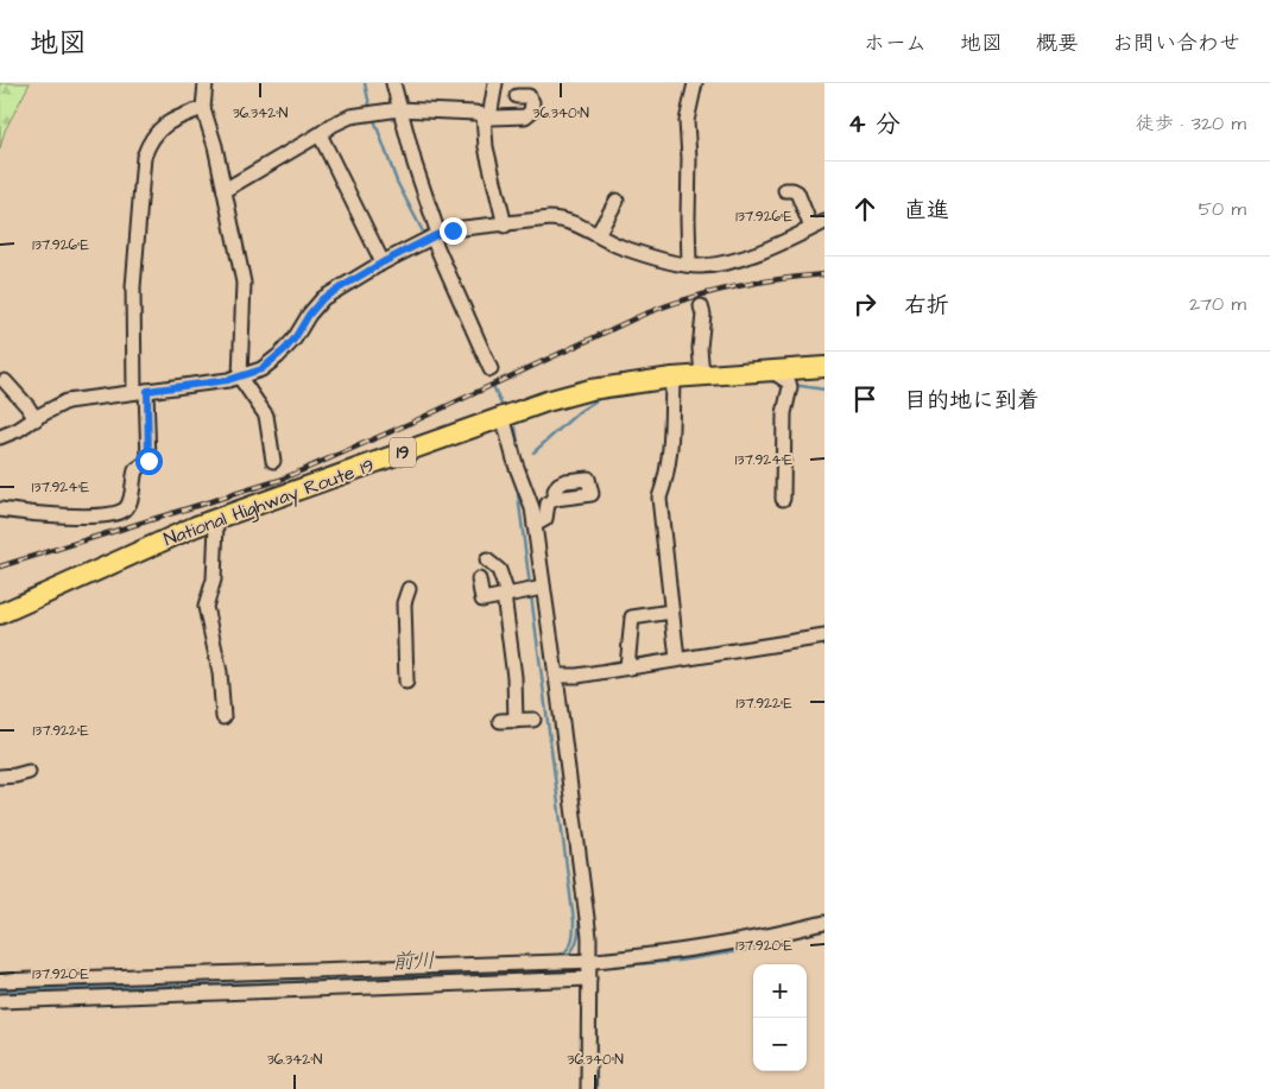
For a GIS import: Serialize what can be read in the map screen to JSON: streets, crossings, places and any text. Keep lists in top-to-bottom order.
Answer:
{
  "streets": {
    "highway": ["19", "National Highway Route 19"]
  },
  "water": ["前川"],
  "page": {
    "header": "地図",
    "nav": [
      "ホーム",
      "地図",
      "概要",
      "お問い合わせ"
    ],
    "heading": ["4 分", "徒歩 · 320 m"],
    "list": [
      ["直進", "50 m"],
      ["右折", "270 m"],
      "目的地に到着"
    ],
    "map_buttons": ["+", "−"]
  },
  "coordinates": [
    "36.342°N",
    "36.340°N",
    "137.926°E",
    "137.924°E",
    "137.922°E",
    "137.920°E"
  ]
}
